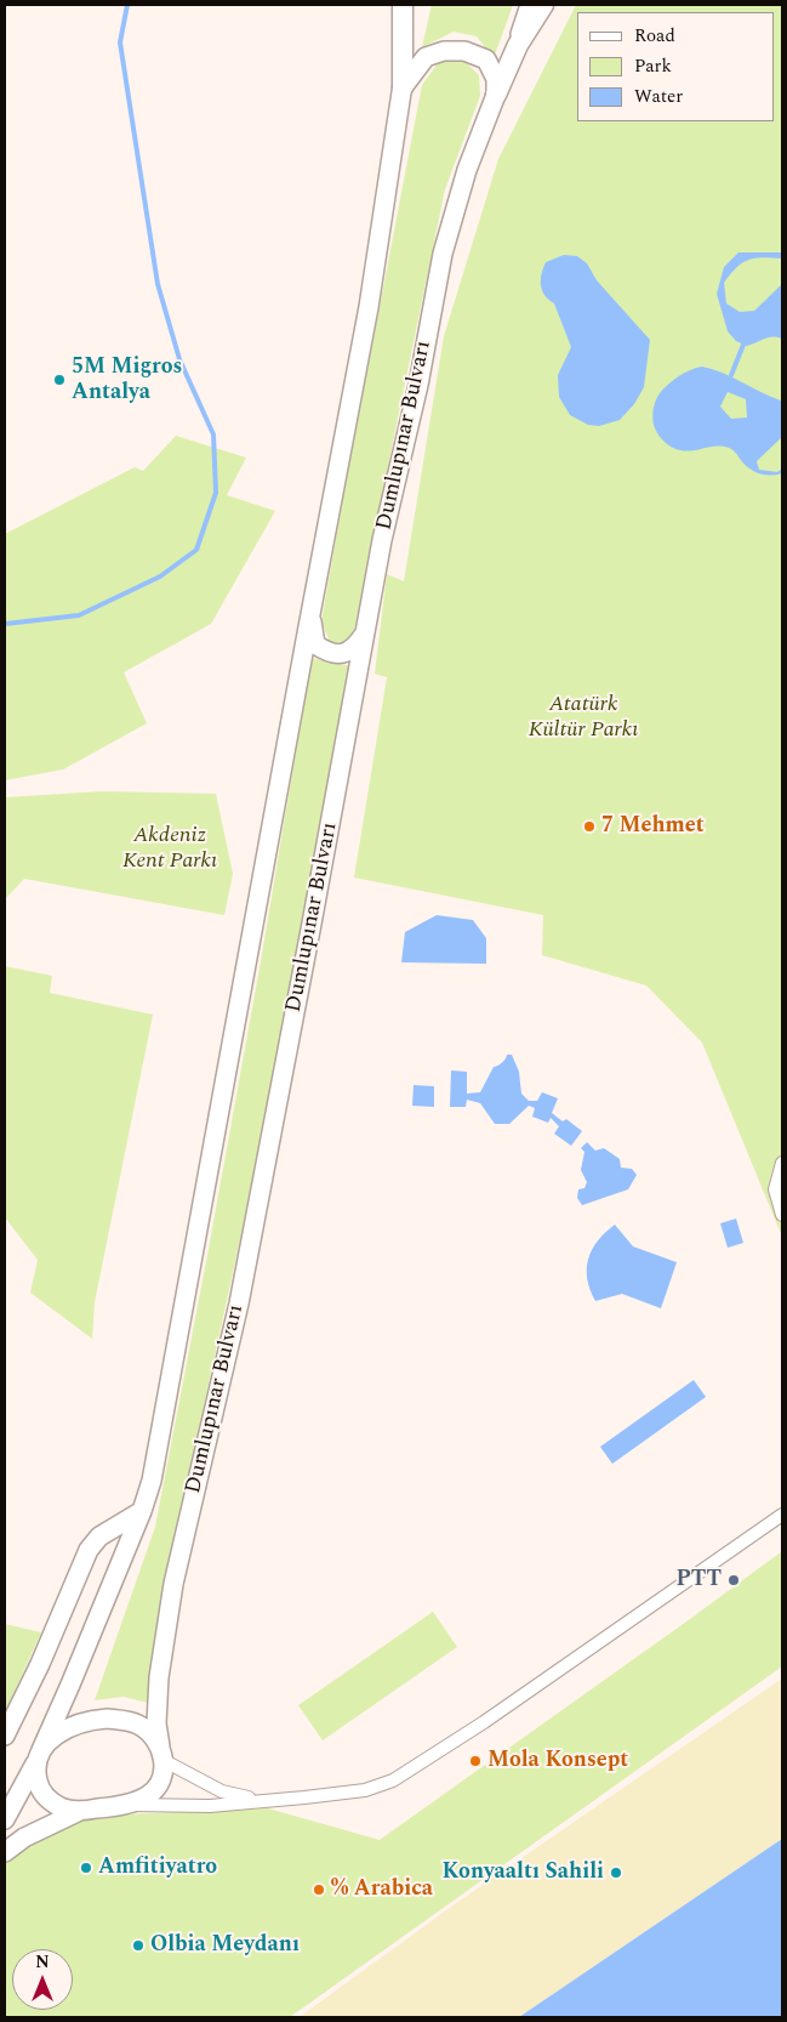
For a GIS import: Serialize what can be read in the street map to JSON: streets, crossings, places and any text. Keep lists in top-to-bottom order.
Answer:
{
  "streets": {
    "main road": ["Dumlupınar Bulvarı"]
  },
  "parks": ["Atatürk Kültür Parkı", "Akdeniz Kent Parkı"],
  "places": [
    "5M Migros Antalya",
    "7 Mehmet",
    "PTT",
    "Mola Konsept",
    "Amfitiyatro",
    "Konyaaltı Sahili",
    "% Arabica",
    "Olbia Meydanı"
  ],
  "legend": ["Road", "Park", "Water"],
  "north": "top"
}
